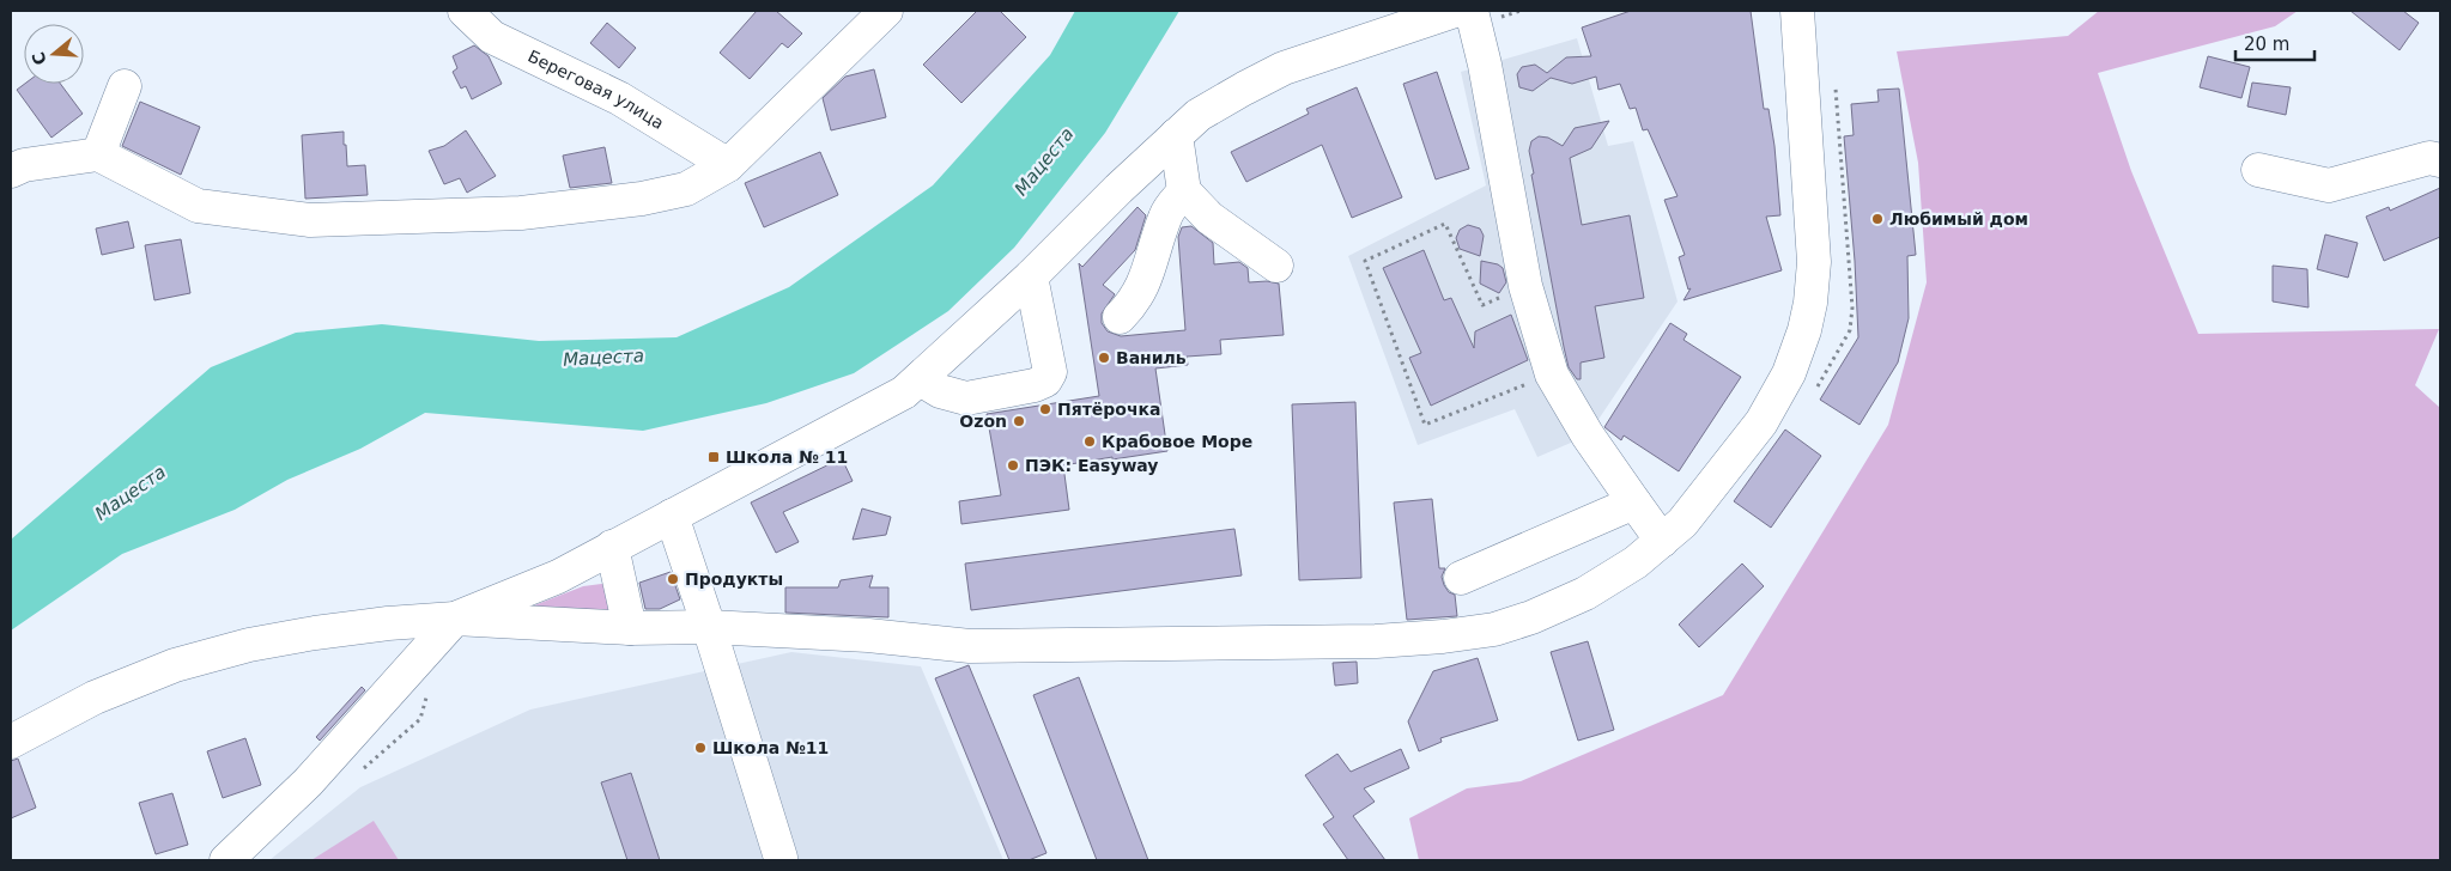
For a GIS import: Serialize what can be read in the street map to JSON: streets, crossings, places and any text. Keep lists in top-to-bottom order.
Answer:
{
  "streets": {
    "street": ["Береговая улица"]
  },
  "water": ["Мацеста"],
  "places": {
    "other": [
      "Любимый дом",
      "Ваниль",
      "Пятёрочка",
      "Ozon",
      "Крабовое Море",
      "ПЭК: Easyway",
      "Продукты",
      "Школа №11"
    ],
    "transit": ["Школа № 11"]
  },
  "scale_bar": "20 m",
  "north": "left"
}
